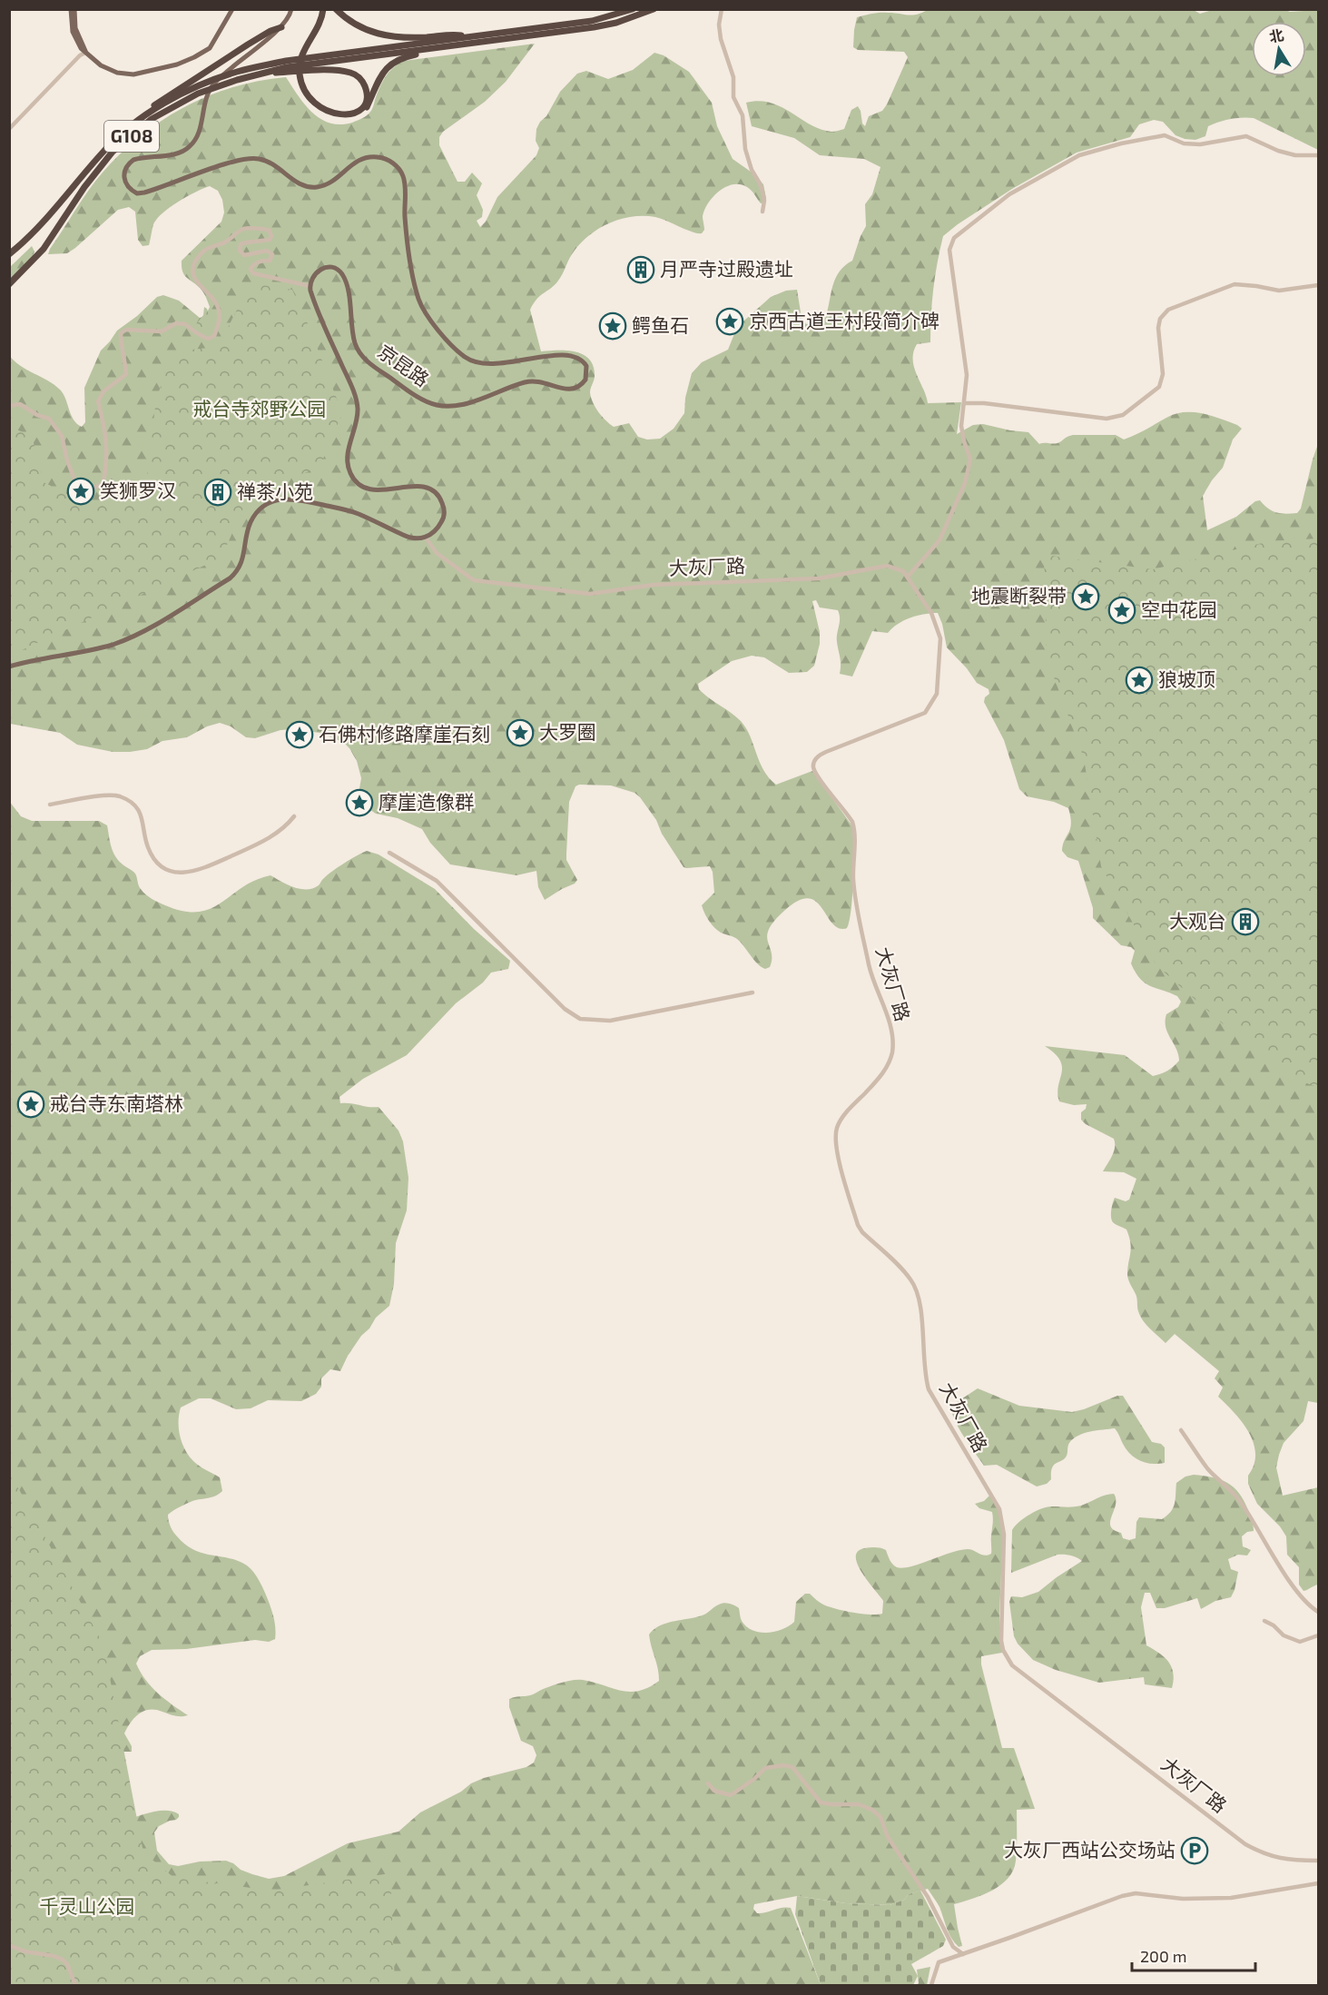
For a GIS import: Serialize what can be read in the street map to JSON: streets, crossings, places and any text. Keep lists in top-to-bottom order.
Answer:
{
  "streets": {
    "highway": ["G108"],
    "main road": ["京昆路"],
    "street": ["大灰厂路"]
  },
  "parks": ["戒台寺郊野公园", "千灵山公园"],
  "places": {
    "building": ["月严寺过殿遗址", "禅茶小苑", "大观台"],
    "place": [
      "京西古道王村段简介碑",
      "鳄鱼石",
      "笑狮罗汉",
      "地震断裂带",
      "空中花园",
      "狼坡顶",
      "大罗圈",
      "石佛村修路摩崖石刻",
      "摩崖造像群",
      "戒台寺东南塔林"
    ],
    "parking": ["大灰厂西站公交场站"]
  },
  "scale_bar": "200 m",
  "north": "top"
}
